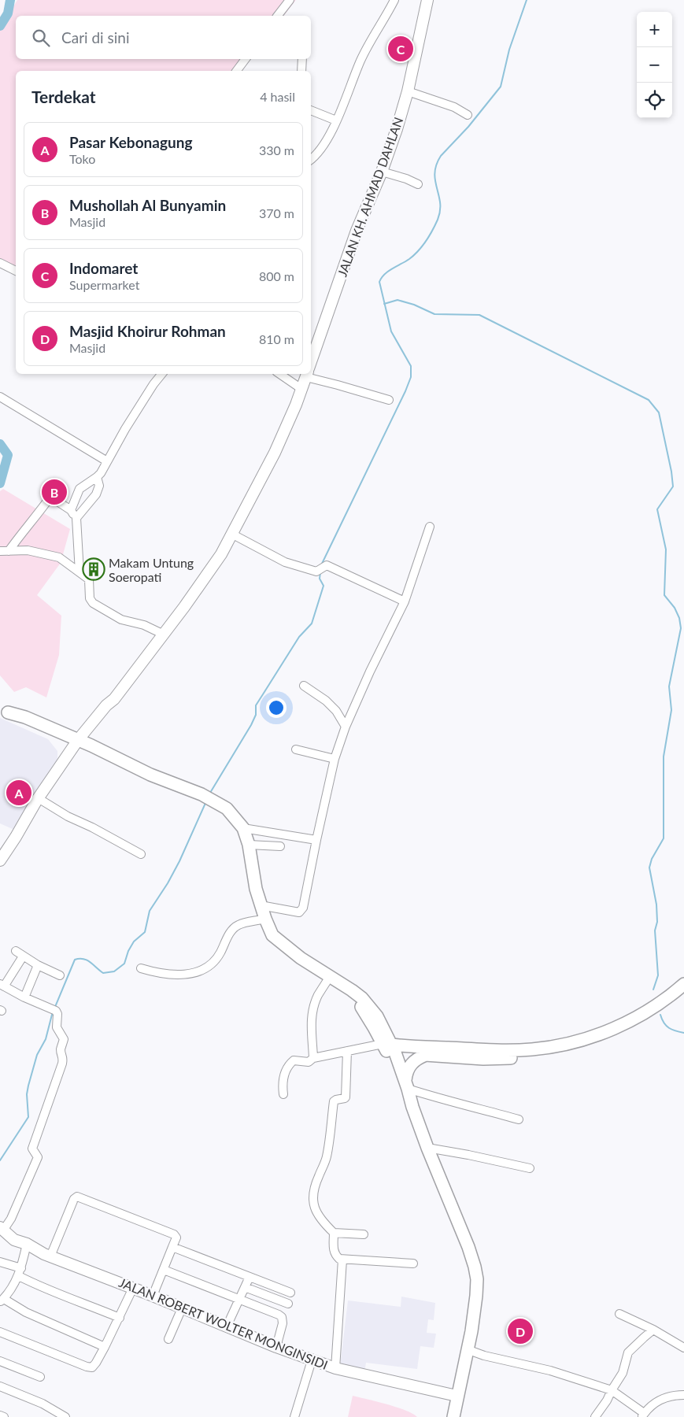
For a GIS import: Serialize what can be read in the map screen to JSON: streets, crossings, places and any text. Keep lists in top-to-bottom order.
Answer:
{
  "streets": {
    "main road": ["JALAN KH. AHMAD DAHLAN", "JALAN ROBERT WOLTER MONGINSIDI"]
  },
  "places": {
    "building": ["Makam Untung Soeropati"]
  },
  "page": {
    "map_buttons": ["+", "−"],
    "search": "Cari di sini",
    "pins": [
      "C",
      "B",
      "A",
      "D"
    ],
    "heading": ["Terdekat", "4 hasil"],
    "list": [
      {
        "mark": "A",
        "name": "Pasar Kebonagung",
        "note": "Toko",
        "value": "330 m"
      },
      {
        "mark": "B",
        "name": "Mushollah Al Bunyamin",
        "note": "Masjid",
        "value": "370 m"
      },
      {
        "mark": "C",
        "name": "Indomaret",
        "note": "Supermarket",
        "value": "800 m"
      },
      {
        "mark": "D",
        "name": "Masjid Khoirur Rohman",
        "note": "Masjid",
        "value": "810 m"
      }
    ]
  }
}
